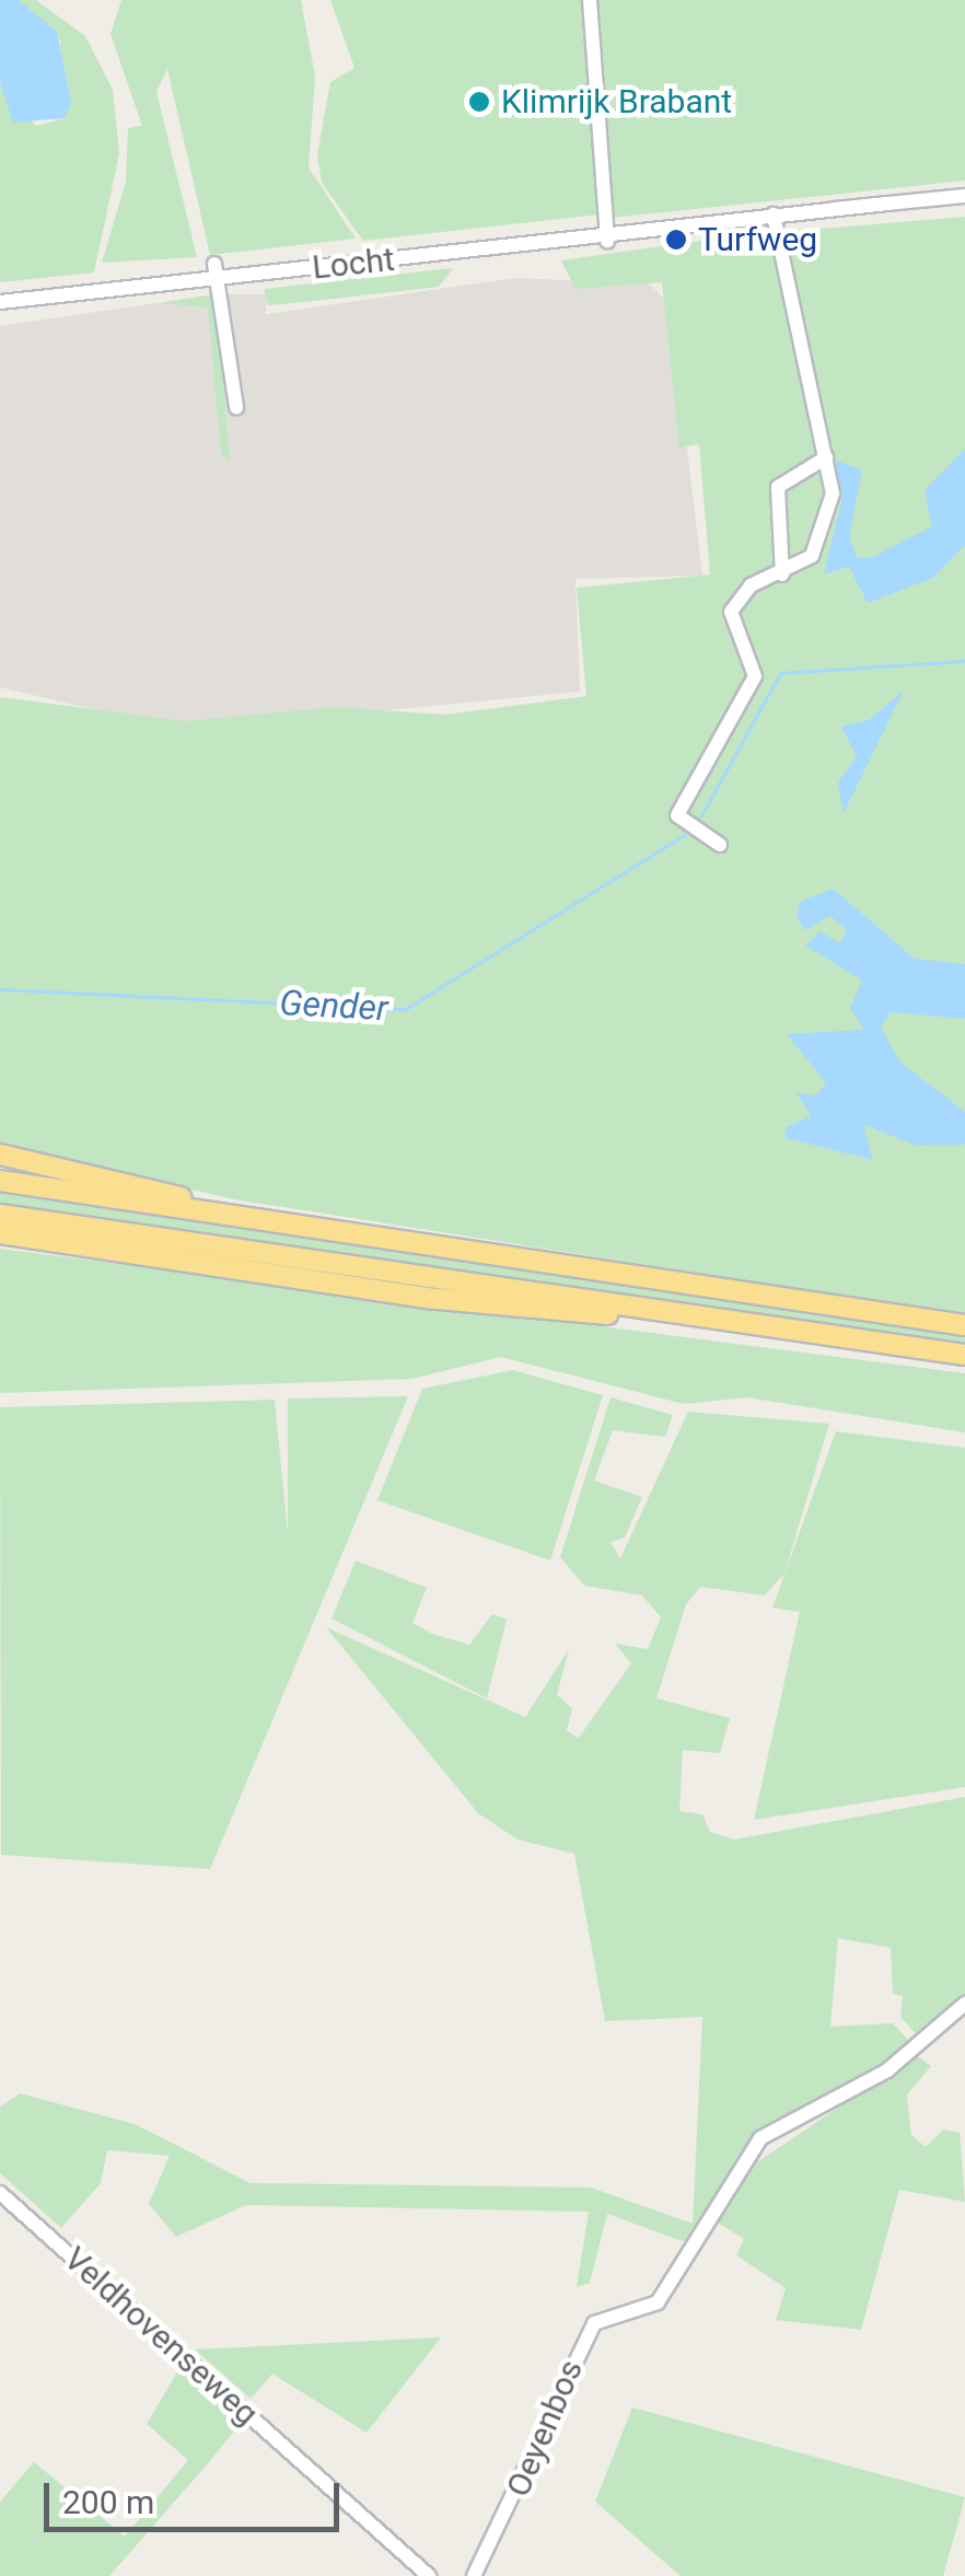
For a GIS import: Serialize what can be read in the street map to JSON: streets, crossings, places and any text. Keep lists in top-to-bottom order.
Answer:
{
  "streets": {
    "street": ["Locht", "Veldhovenseweg", "Oeyenbos"]
  },
  "water": ["Gender"],
  "places": ["Klimrijk Brabant", "Turfweg"],
  "scale_bar": "200 m"
}
